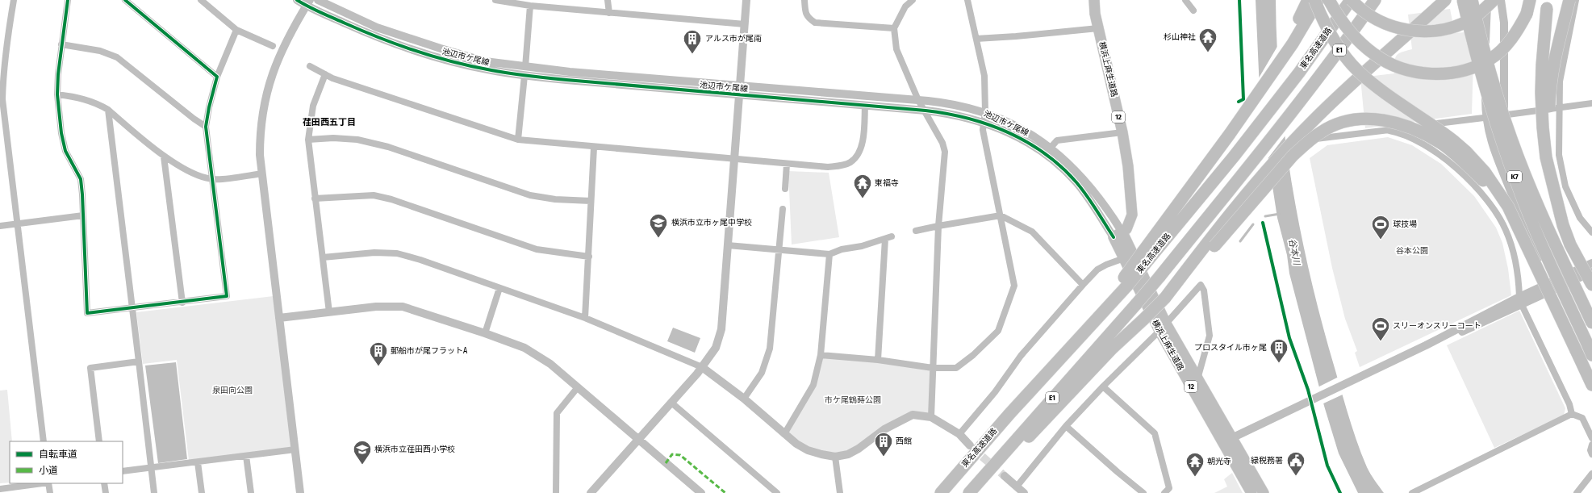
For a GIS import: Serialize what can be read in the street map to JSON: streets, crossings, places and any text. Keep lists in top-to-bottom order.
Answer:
{
  "streets": {
    "highway": ["東名高速道路", "E1", "K7"],
    "main road": ["横浜上麻生道路", "12"],
    "street": ["池辺市ケ尾線"]
  },
  "crossings": [
    ["池辺市ケ尾線", "横浜上麻生道路"]
  ],
  "districts": ["荏田西五丁目"],
  "water": ["谷本川"],
  "parks": ["谷本公園", "泉田向公園", "市ケ尾鶴蒔公園"],
  "places": {
    "temple": ["杉山神社", "東福寺", "朝光寺"],
    "building": [
      "アルス市が尾南",
      "プロスタイル市ヶ尾",
      "郵船市が尾フラットA",
      "西館"
    ],
    "school or university": ["横浜市立市ヶ尾中学校", "横浜市立荏田西小学校"],
    "sports": ["球技場", "スリーオンスリーコート"],
    "public building": ["緑税務署"]
  },
  "legend": ["自転車道", "小道"]
}
